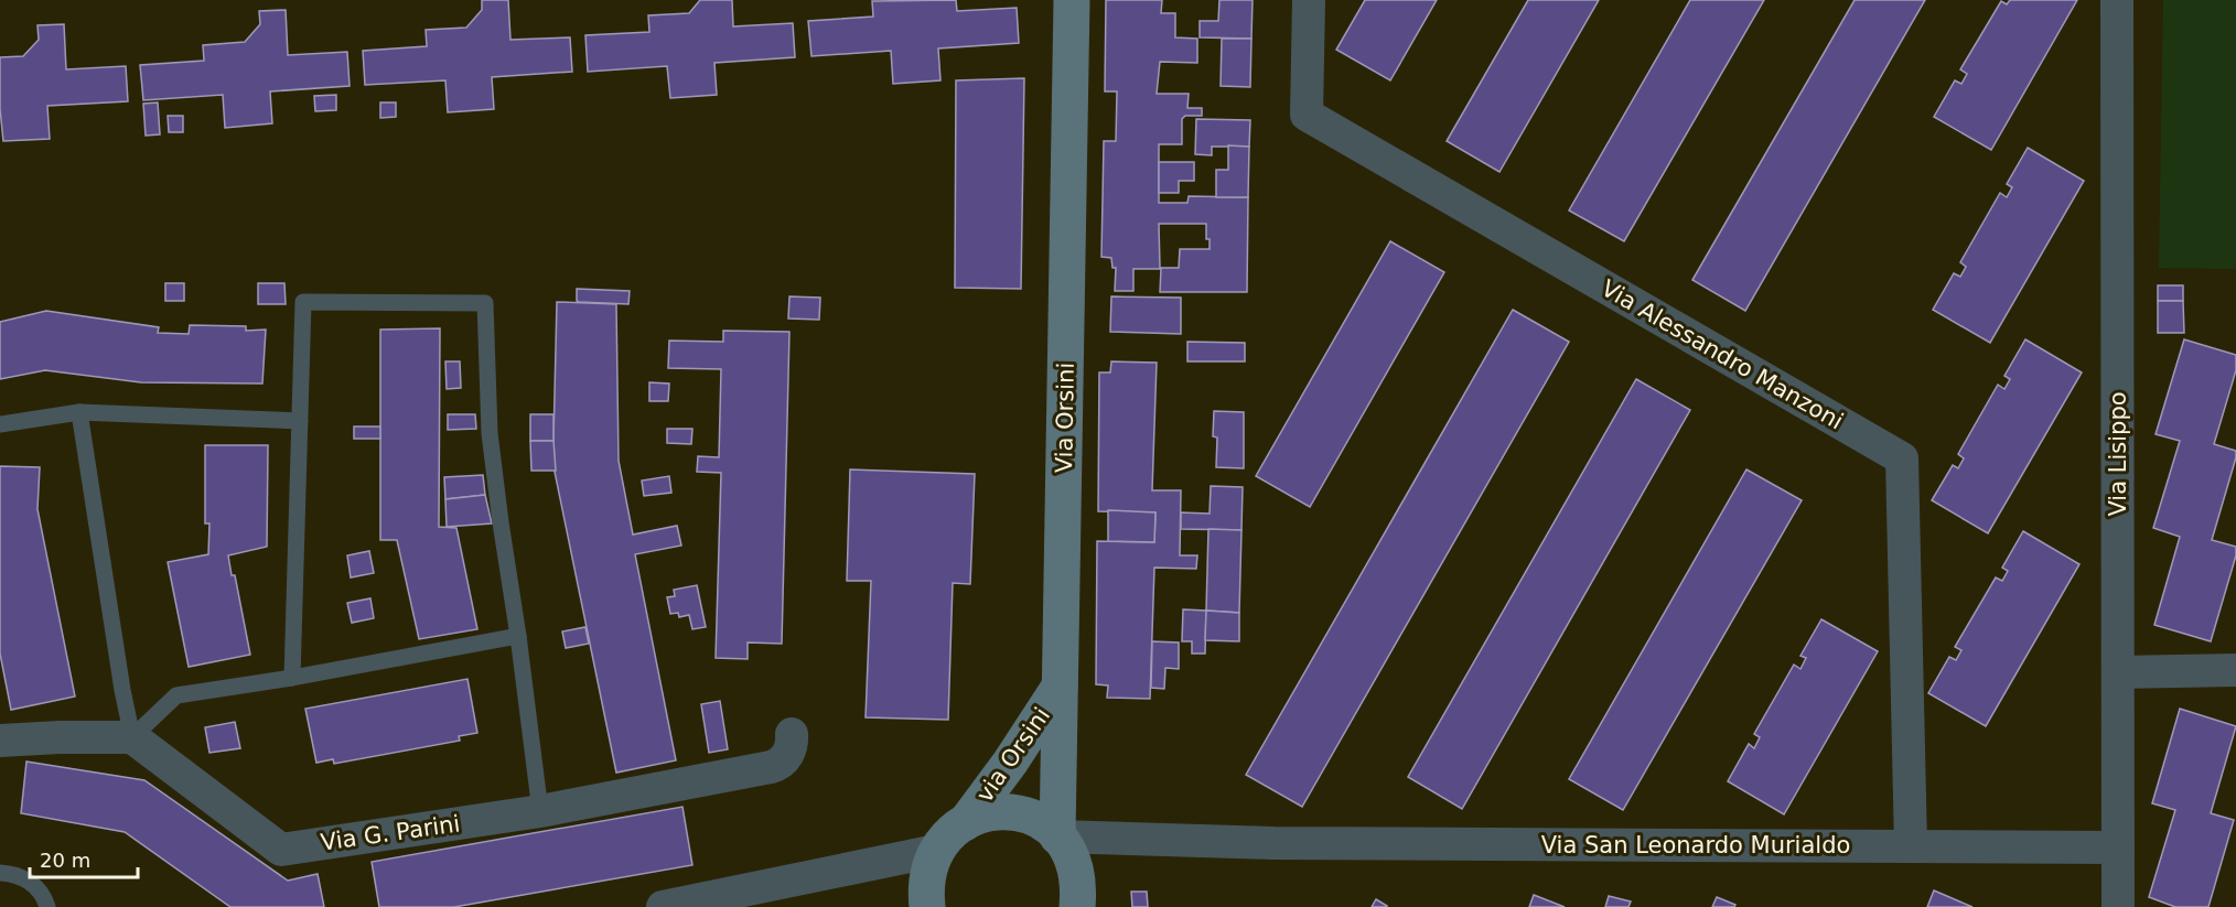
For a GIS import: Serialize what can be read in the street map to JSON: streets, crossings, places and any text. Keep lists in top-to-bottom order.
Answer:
{
  "streets": {
    "main road": ["Via Orsini", "via Orsini"],
    "street": [
      "Via Alessandro Manzoni",
      "Via Lisippo",
      "Via G. Parini",
      "Via San Leonardo Murialdo"
    ]
  },
  "crossings": [
    ["Via Alessandro Manzoni", "Via San Leonardo Murialdo"],
    ["Via Orsini", "via Orsini"],
    ["Via Orsini", "Via San Leonardo Murialdo"],
    ["Via Lisippo", "Via San Leonardo Murialdo"]
  ],
  "scale_bar": "20 m"
}
